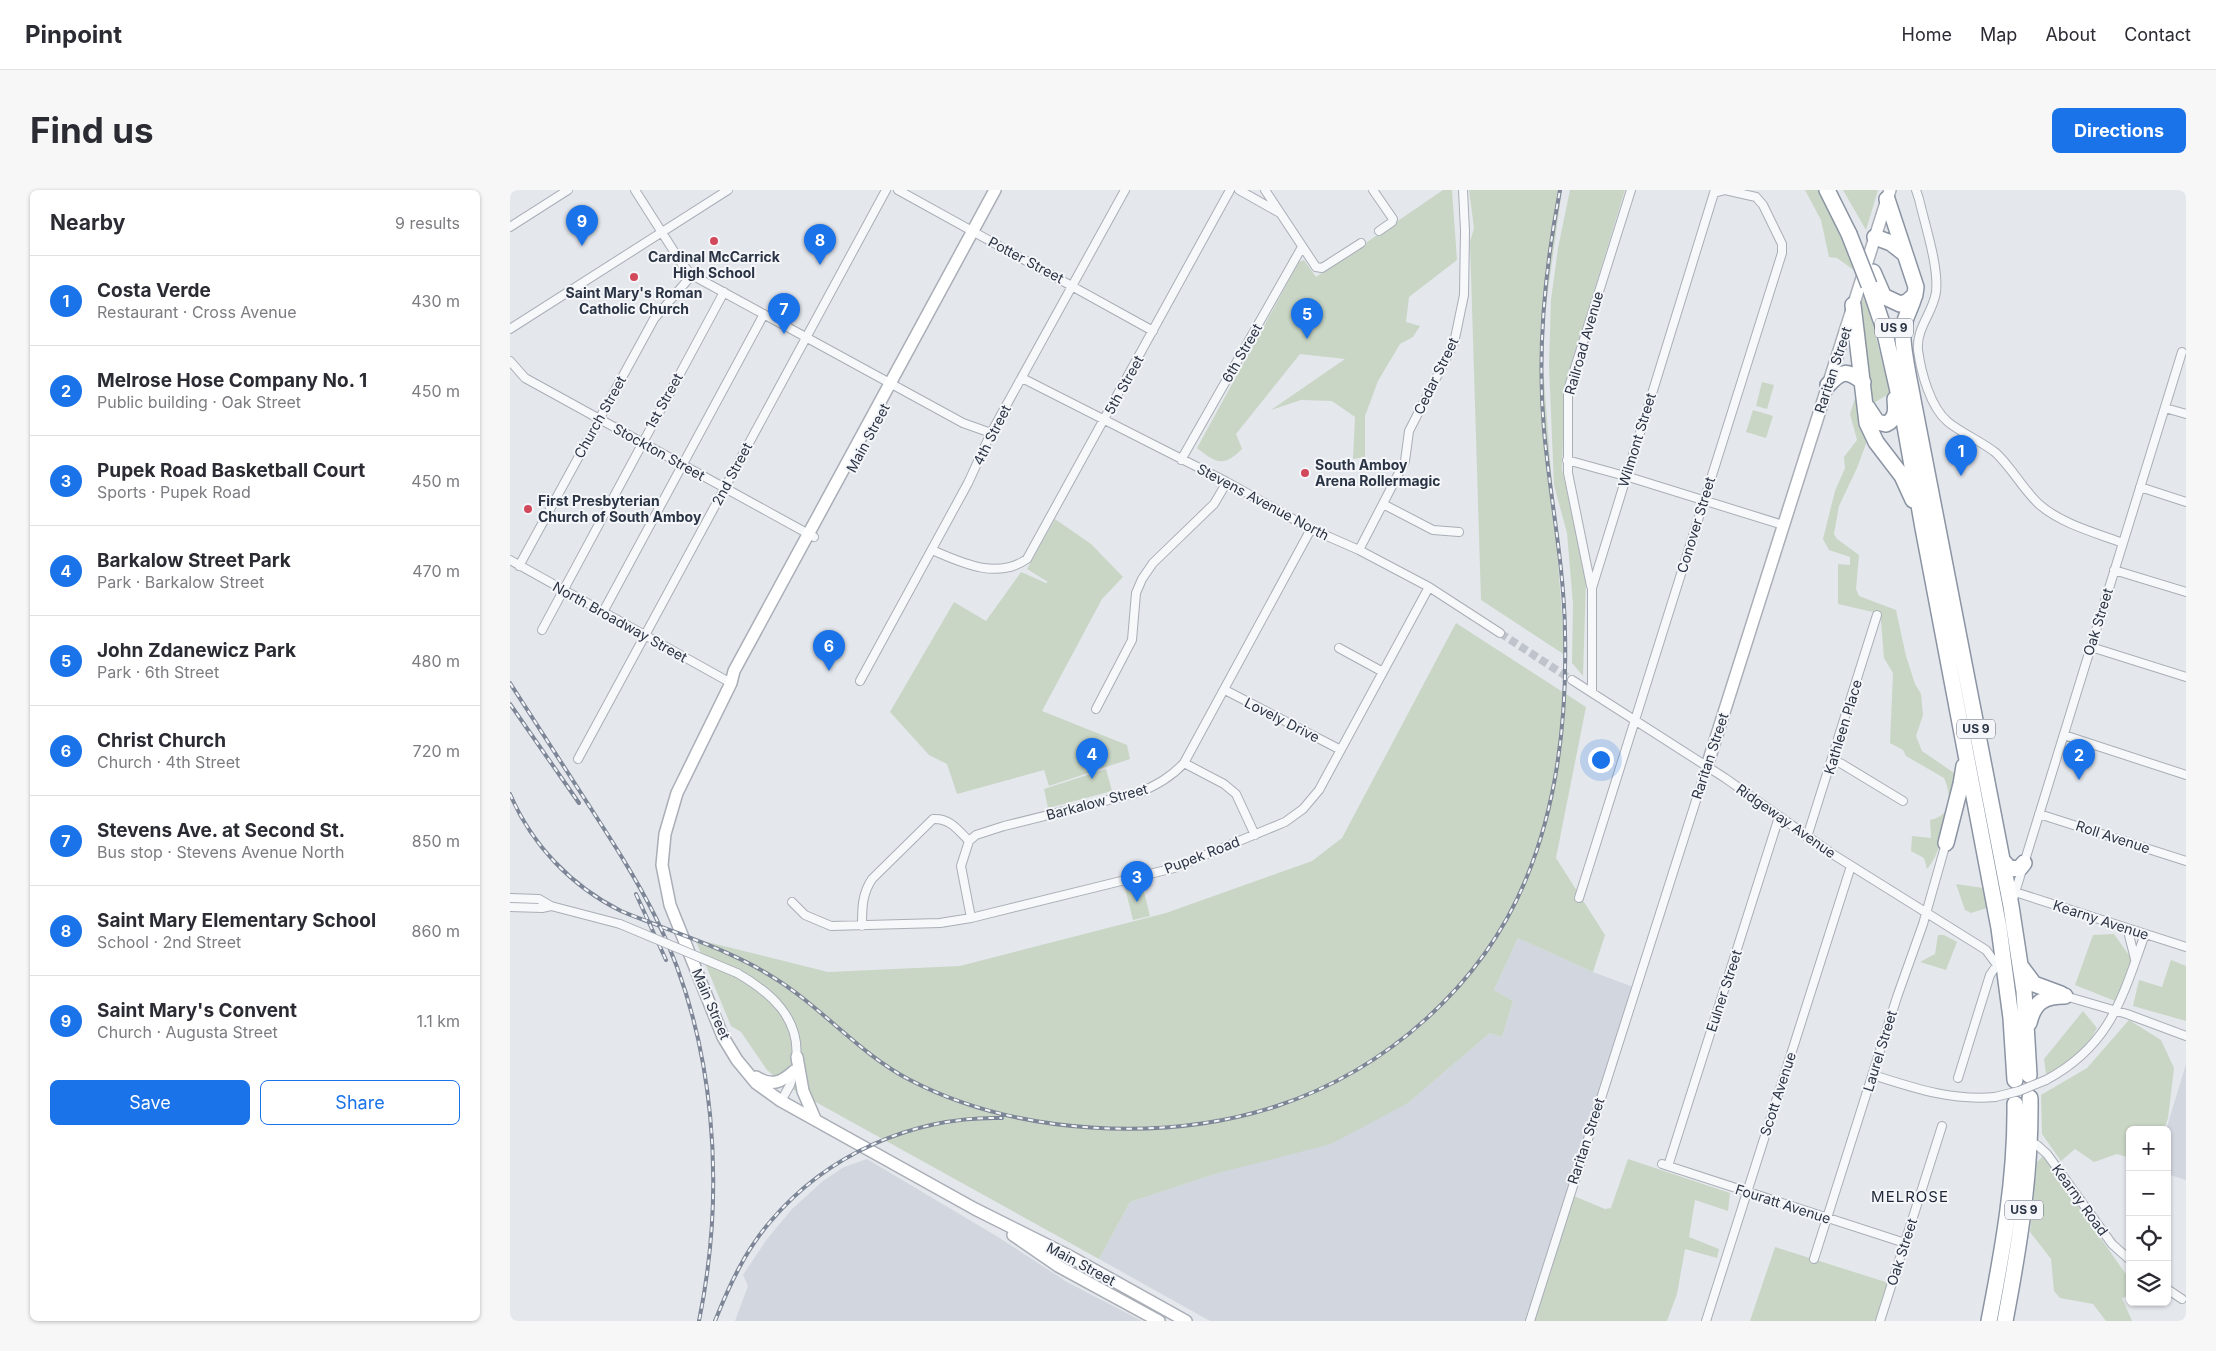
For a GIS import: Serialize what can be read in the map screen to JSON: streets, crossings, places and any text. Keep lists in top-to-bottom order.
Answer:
{
  "streets": {
    "highway": ["US 9"],
    "main road": ["Raritan Street", "Main Street"],
    "street": [
      "Potter Street",
      "Railroad Avenue",
      "6th Street",
      "Cedar Street",
      "5th Street",
      "1st Street",
      "Church Street",
      "4th Street",
      "Wilmont Street",
      "Stockton Street",
      "2nd Street",
      "Stevens Avenue North",
      "Conover Street",
      "North Broadway Street",
      "Oak Street",
      "Lovely Drive",
      "Kathleen Place",
      "Barkalow Street",
      "Ridgeway Avenue",
      "Roll Avenue",
      "Pupek Road",
      "Kearny Avenue",
      "Eulner Street",
      "Laurel Street",
      "Scott Avenue",
      "Kearny Road",
      "Fouratt Avenue"
    ]
  },
  "crossings": [
    ["Potter Street", "5th Street"],
    ["Potter Street", "4th Street"],
    ["Potter Street", "Main Street"],
    ["US 9", "Oak Street"],
    ["US 9", "Kearny Avenue"],
    ["US 9", "Kearny Road"],
    ["Railroad Avenue", "Wilmont Street"],
    ["6th Street", "Stevens Avenue North"],
    ["Raritan Street", "Ridgeway Avenue"],
    ["Cedar Street", "Stevens Avenue North"],
    ["5th Street", "4th Street"],
    ["5th Street", "Stevens Avenue North"],
    ["1st Street", "Stockton Street"],
    ["1st Street", "North Broadway Street"],
    ["Church Street", "Stockton Street"],
    ["Church Street", "North Broadway Street"],
    ["4th Street", "Stevens Avenue North"],
    ["Main Street", "Stockton Street"],
    ["Main Street", "North Broadway Street"],
    ["Wilmont Street", "Conover Street"],
    ["Wilmont Street", "Ridgeway Avenue"],
    ["Stockton Street", "2nd Street"],
    ["2nd Street", "North Broadway Street"],
    ["Stevens Avenue North", "Barkalow Street"],
    ["Stevens Avenue North", "Pupek Road"],
    ["Conover Street", "Ridgeway Avenue"],
    ["Oak Street", "Roll Avenue"],
    ["Oak Street", "Kearny Avenue"],
    ["Oak Street", "Fouratt Avenue"],
    ["Lovely Drive", "Barkalow Street"],
    ["Lovely Drive", "Pupek Road"],
    ["Kathleen Place", "Ridgeway Avenue"],
    ["Ridgeway Avenue", "Eulner Street"],
    ["Ridgeway Avenue", "Laurel Street"],
    ["Ridgeway Avenue", "Scott Avenue"],
    ["Eulner Street", "Fouratt Avenue"],
    ["Laurel Street", "Fouratt Avenue"],
    ["Scott Avenue", "Fouratt Avenue"]
  ],
  "districts": ["MELROSE"],
  "places": [
    "Cardinal McCarrick High School",
    "Saint Mary's Roman Catholic Church",
    "South Amboy Arena Rollermagic",
    "First Presbyterian Church of South Amboy"
  ],
  "page": {
    "header": "Pinpoint",
    "nav": [
      "Home",
      "Map",
      "About",
      "Contact"
    ],
    "buttons": [
      "Directions",
      ["Save", "Share"]
    ],
    "title": "Find us",
    "heading": ["Nearby", "9 results"],
    "pins": [
      "9",
      "8",
      "7",
      "5",
      "1",
      "6",
      "4",
      "2",
      "3"
    ],
    "list": [
      {
        "mark": "1",
        "name": "Costa Verde",
        "note": "Restaurant · Cross Avenue",
        "value": "430 m"
      },
      {
        "mark": "2",
        "name": "Melrose Hose Company No. 1",
        "note": "Public building · Oak Street",
        "value": "450 m"
      },
      {
        "mark": "3",
        "name": "Pupek Road Basketball Court",
        "note": "Sports · Pupek Road",
        "value": "450 m"
      },
      {
        "mark": "4",
        "name": "Barkalow Street Park",
        "note": "Park · Barkalow Street",
        "value": "470 m"
      },
      {
        "mark": "5",
        "name": "John Zdanewicz Park",
        "note": "Park · 6th Street",
        "value": "480 m"
      },
      {
        "mark": "6",
        "name": "Christ Church",
        "note": "Church · 4th Street",
        "value": "720 m"
      },
      {
        "mark": "7",
        "name": "Stevens Ave. at Second St.",
        "note": "Bus stop · Stevens Avenue North",
        "value": "850 m"
      },
      {
        "mark": "8",
        "name": "Saint Mary Elementary School",
        "note": "School · 2nd Street",
        "value": "860 m"
      },
      {
        "mark": "9",
        "name": "Saint Mary's Convent",
        "note": "Church · Augusta Street",
        "value": "1.1 km"
      }
    ],
    "map_buttons": ["+", "−"]
  }
}
